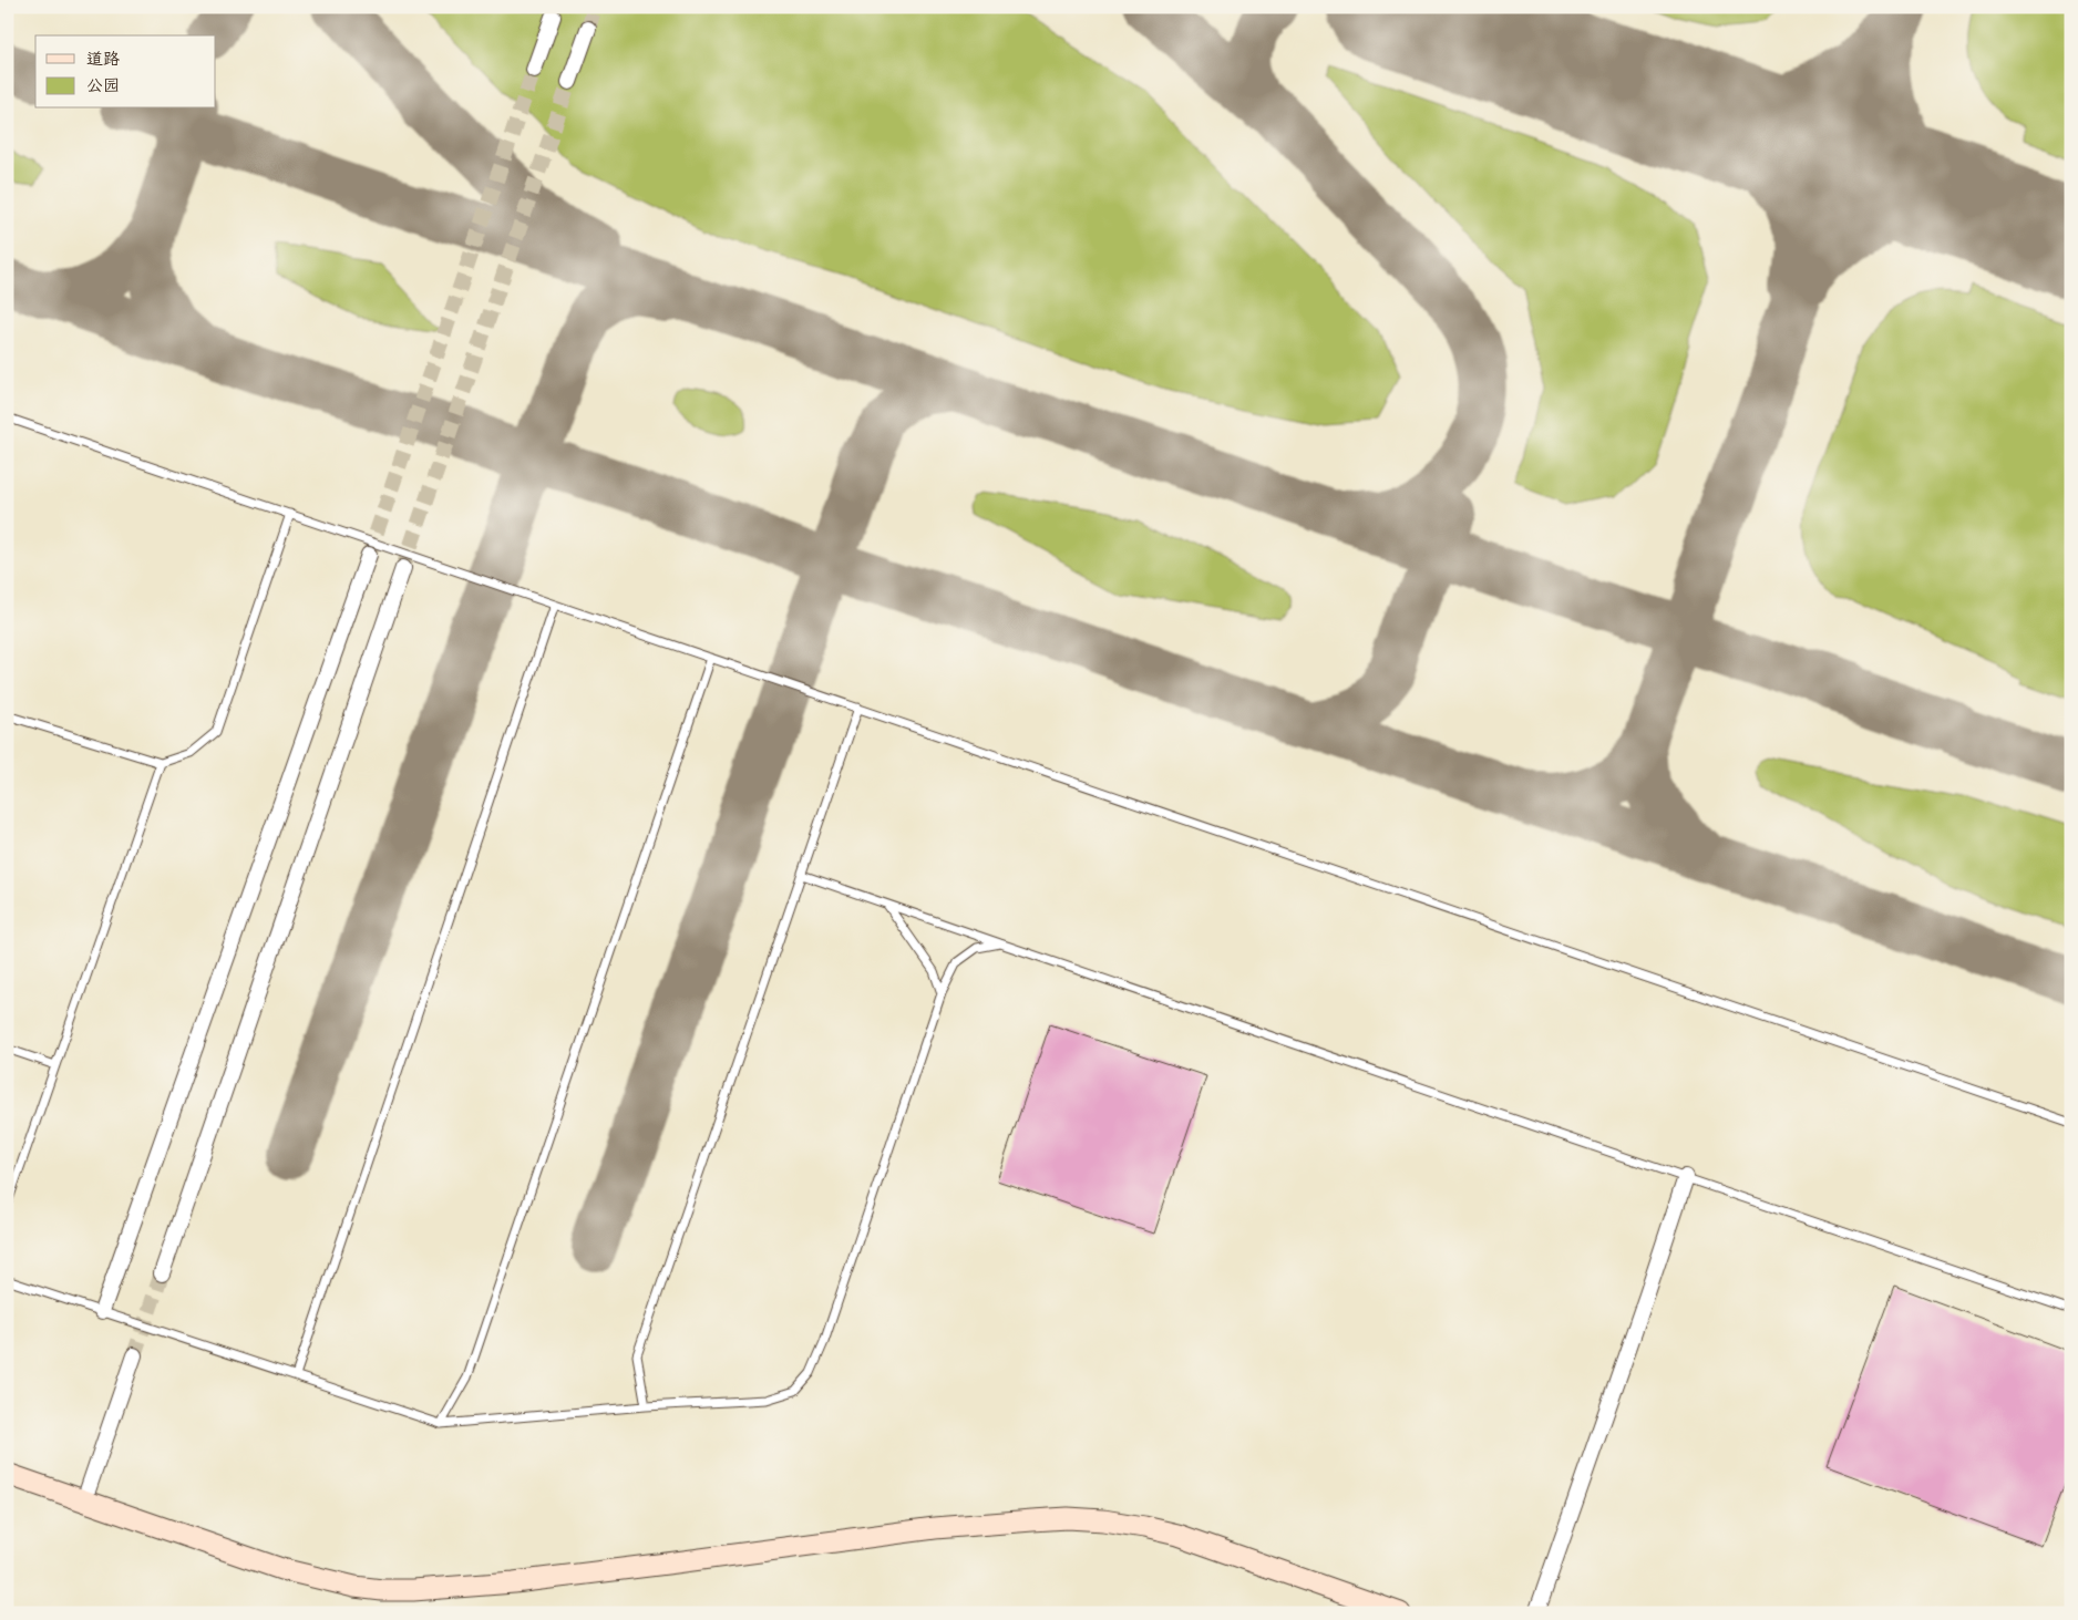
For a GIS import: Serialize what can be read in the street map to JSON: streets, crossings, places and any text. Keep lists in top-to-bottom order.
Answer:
{
  "legend": ["道路", "公园"]
}
